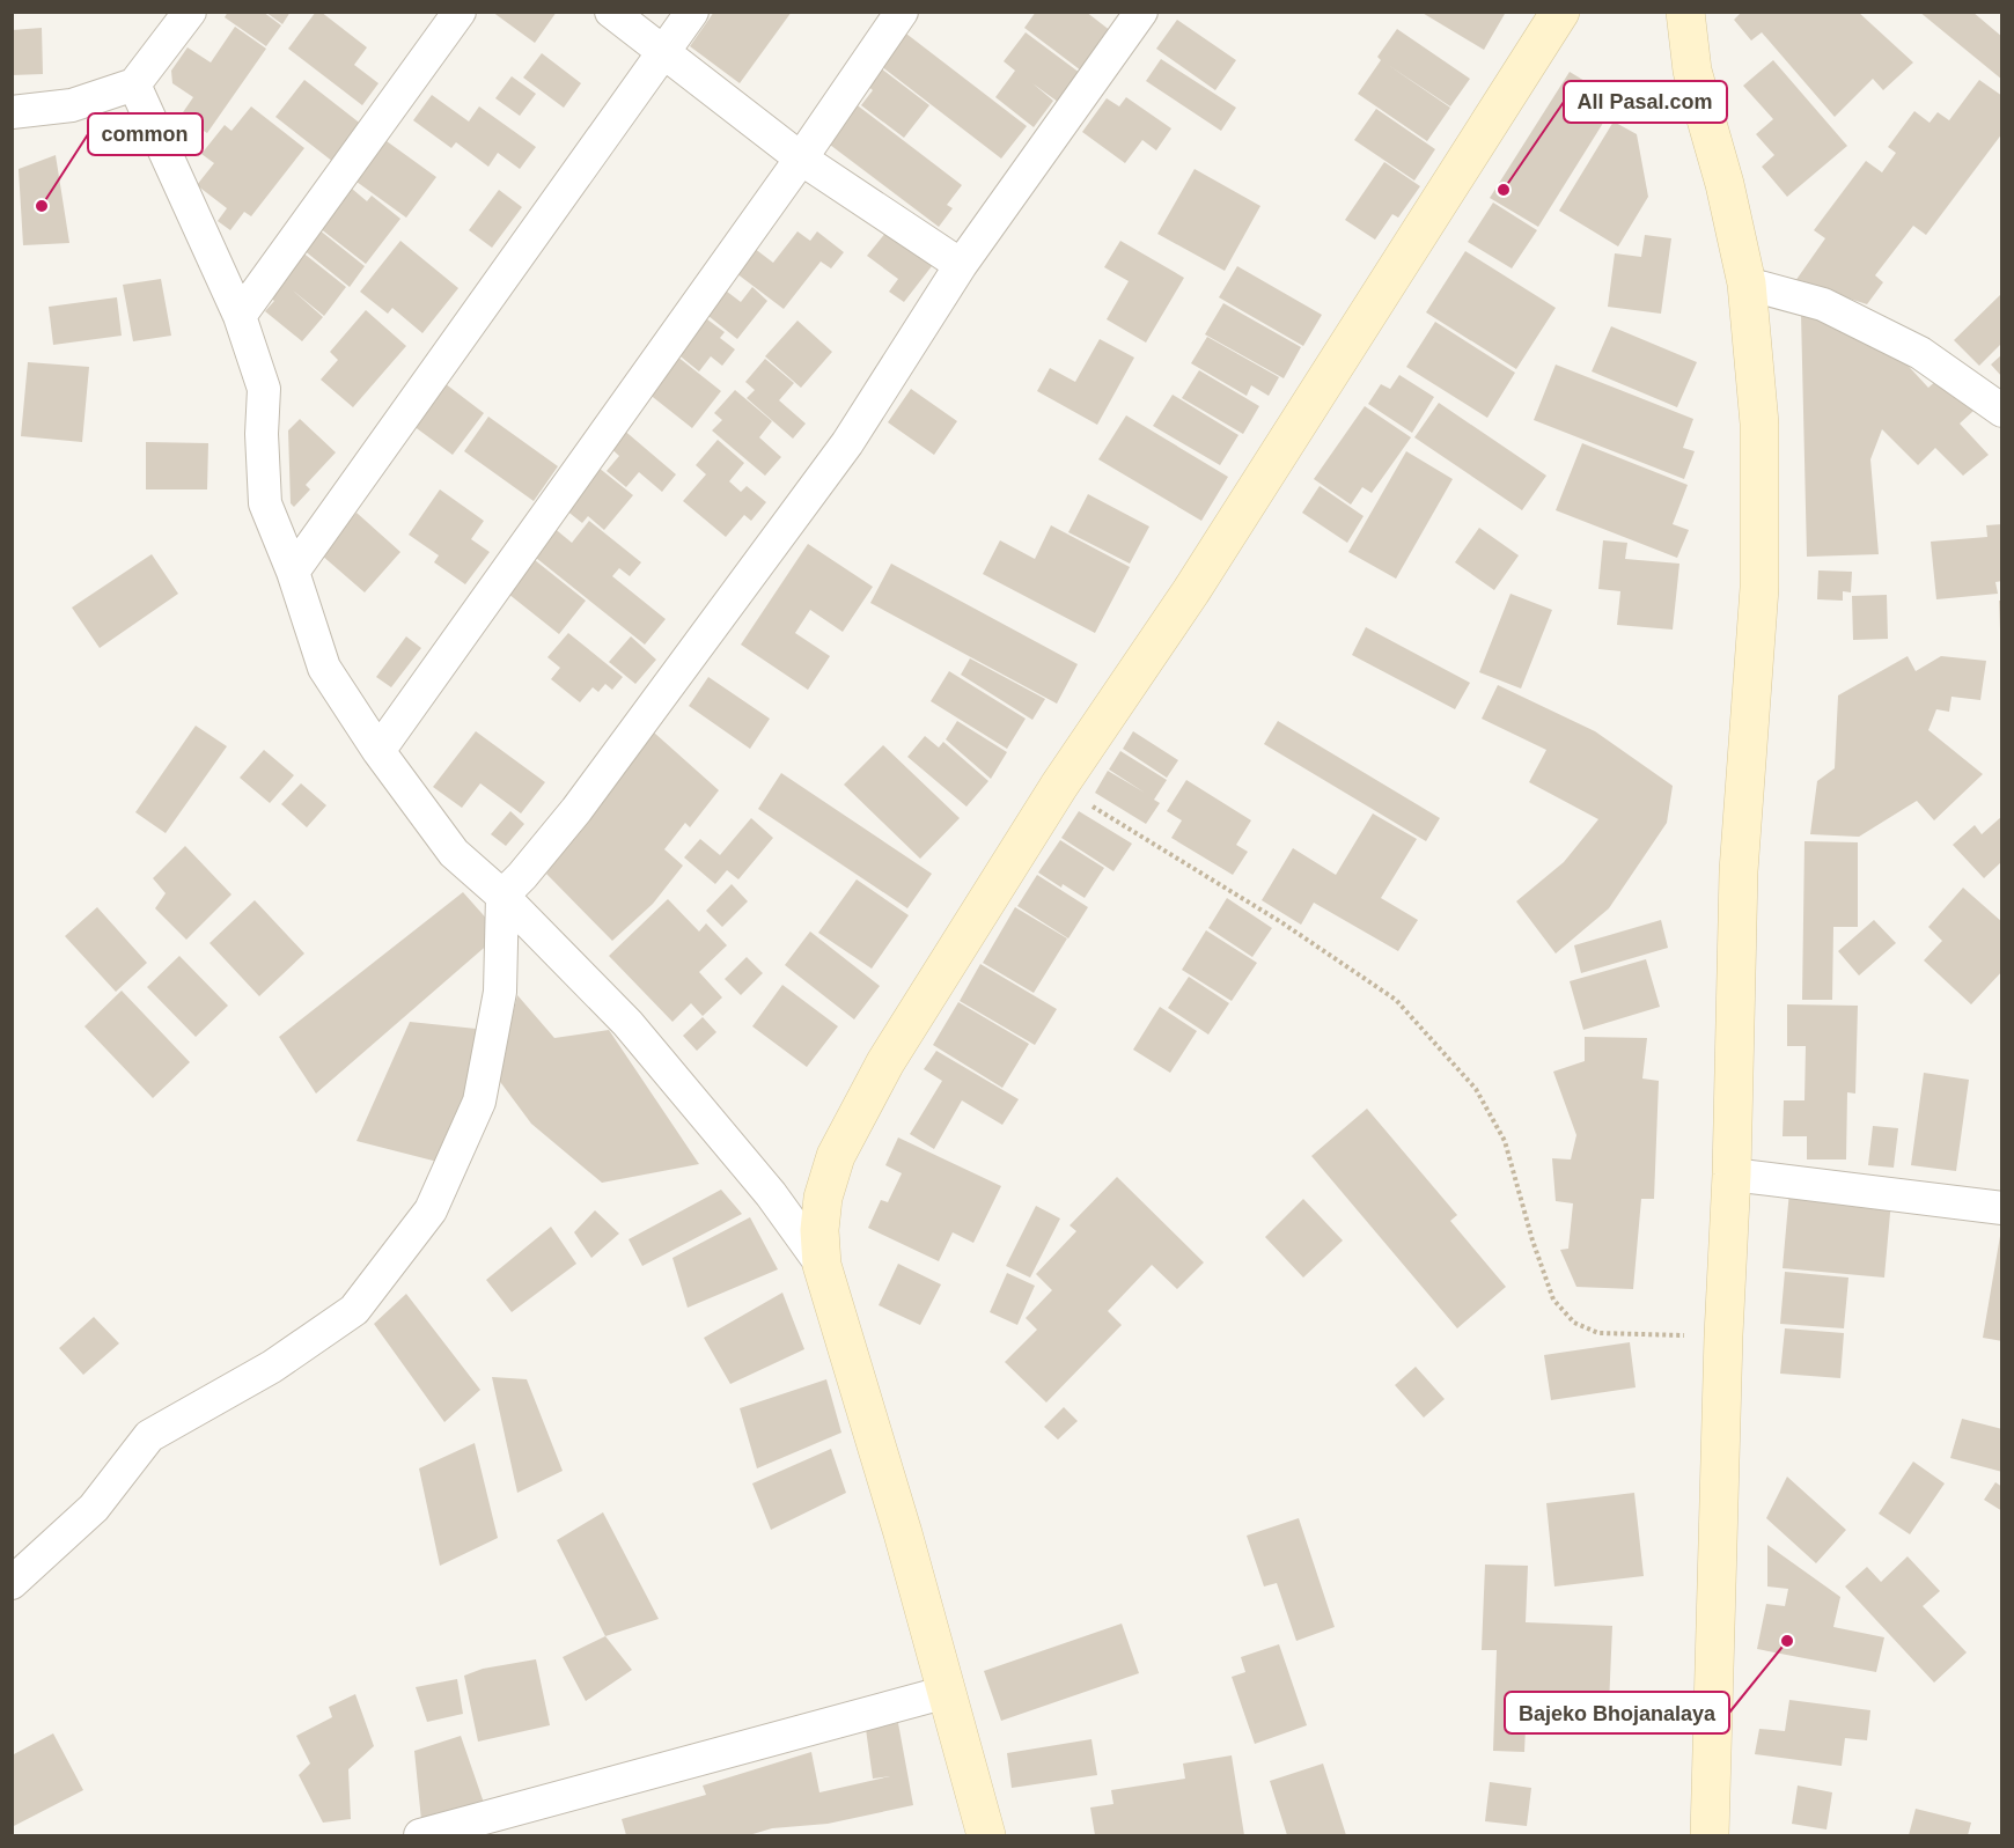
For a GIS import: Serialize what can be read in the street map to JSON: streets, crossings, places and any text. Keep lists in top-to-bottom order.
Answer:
{
  "places": ["All Pasal.com", "common", "Bajeko Bhojanalaya"]
}
